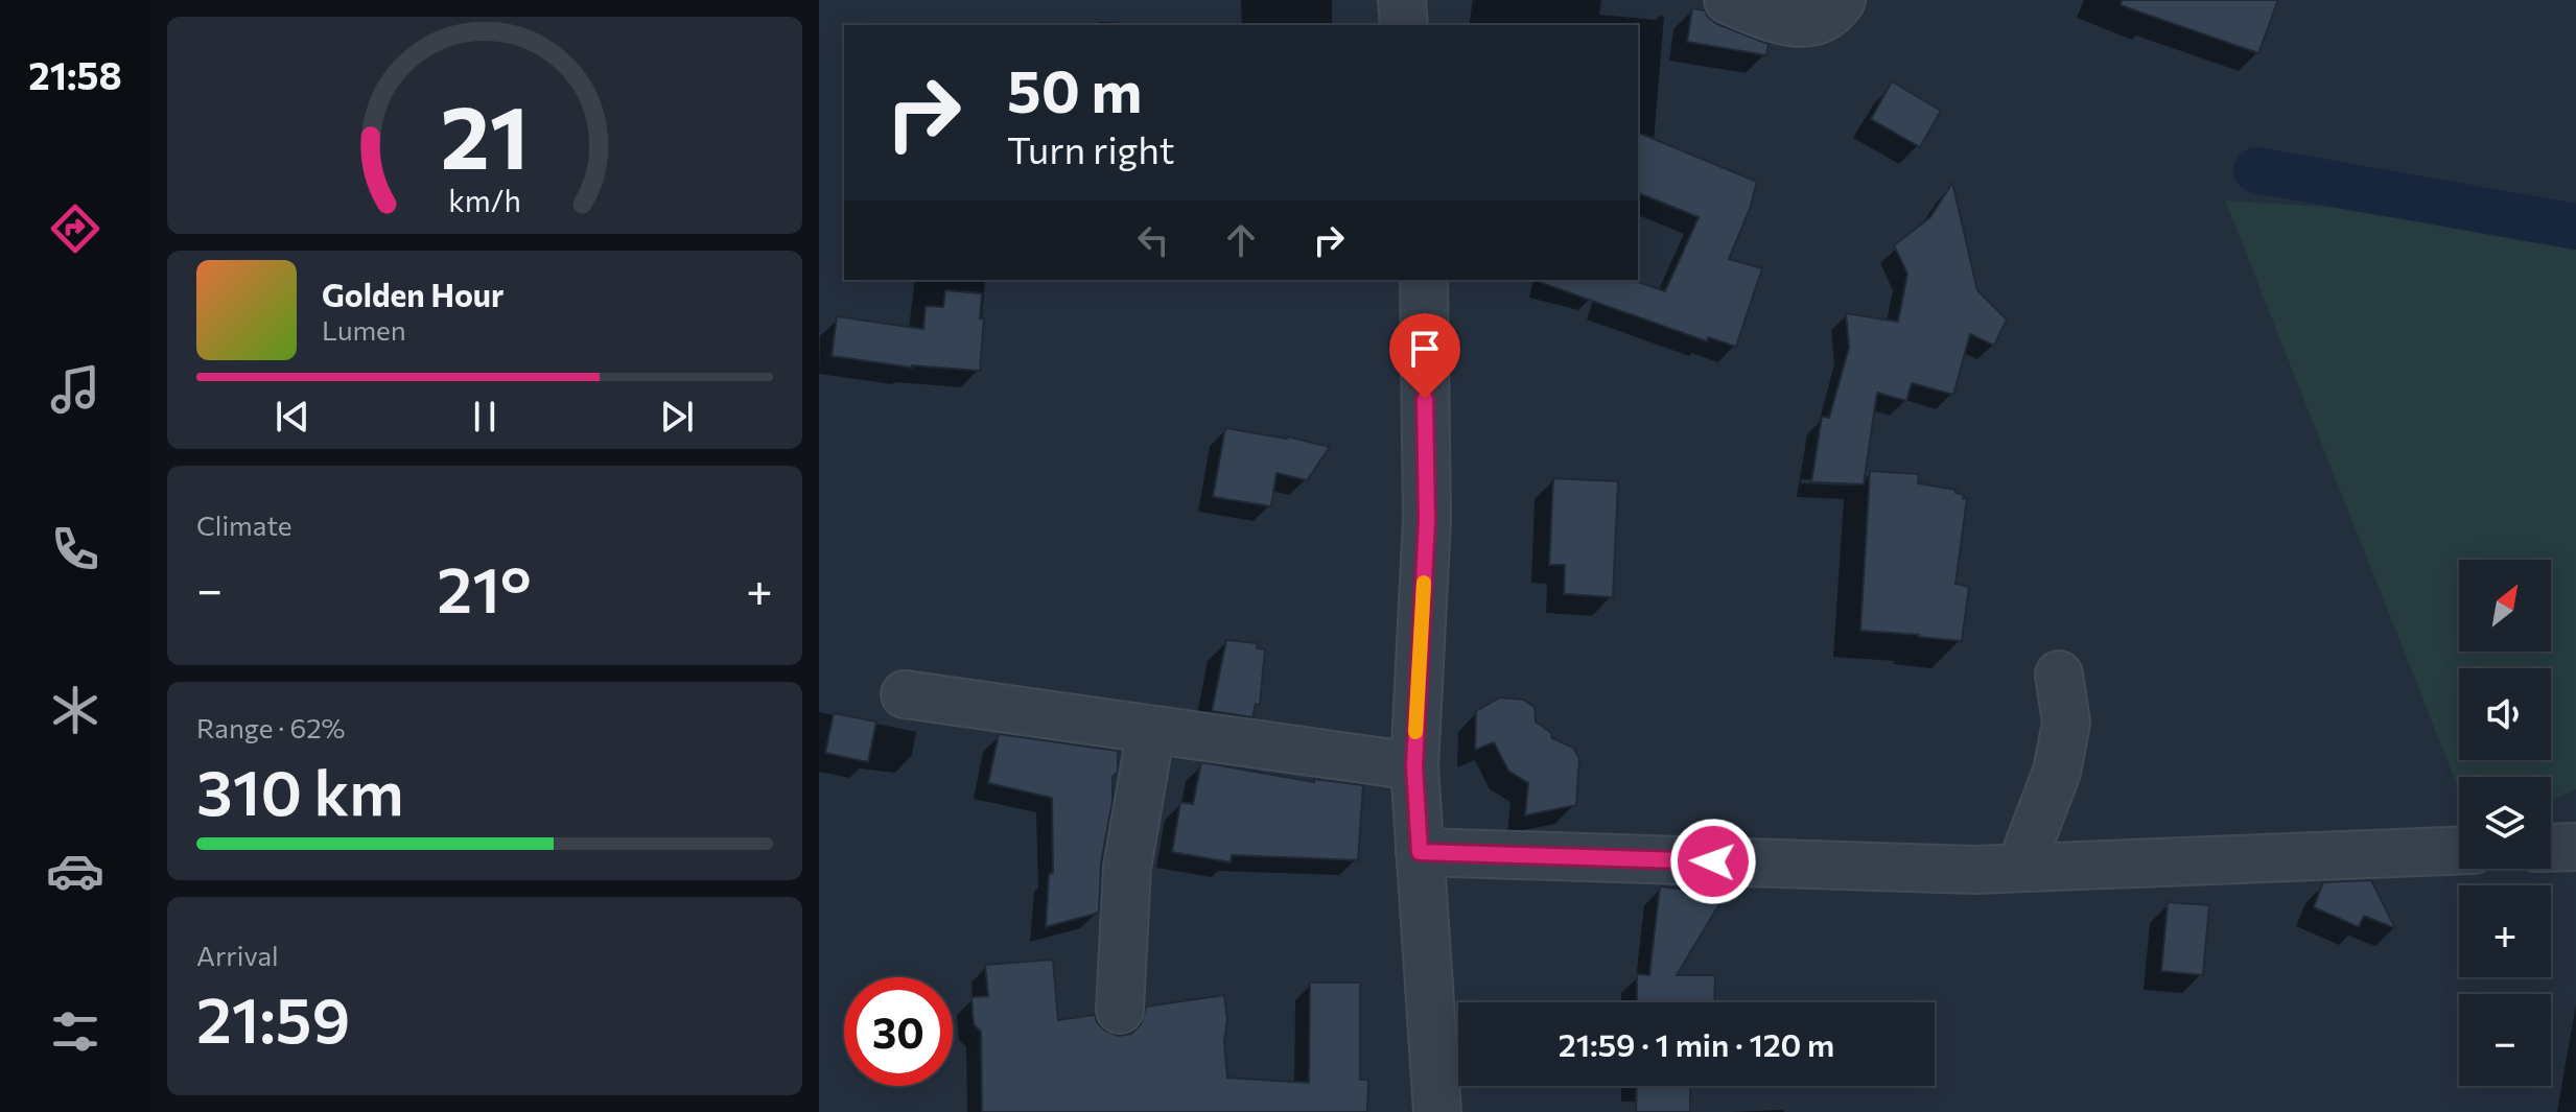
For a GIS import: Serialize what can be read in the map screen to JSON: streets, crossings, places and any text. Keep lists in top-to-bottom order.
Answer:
{
  "north": "top right",
  "page": {
    "tabs": "21:58",
    "turn": ["50 m", "Turn right"],
    "song": ["Golden Hour", "Lumen"],
    "tile": [
      "Climate",
      ["Range · 62%", "310 km"],
      ["Arrival", "21:59"]
    ],
    "heat": ["−", "21°", "+"],
    "map_buttons": ["+", "−"],
    "limit": "30",
    "trip": "21:59 · 1 min · 120 m",
    "gauge": ["21", "km/h"]
  }
}
